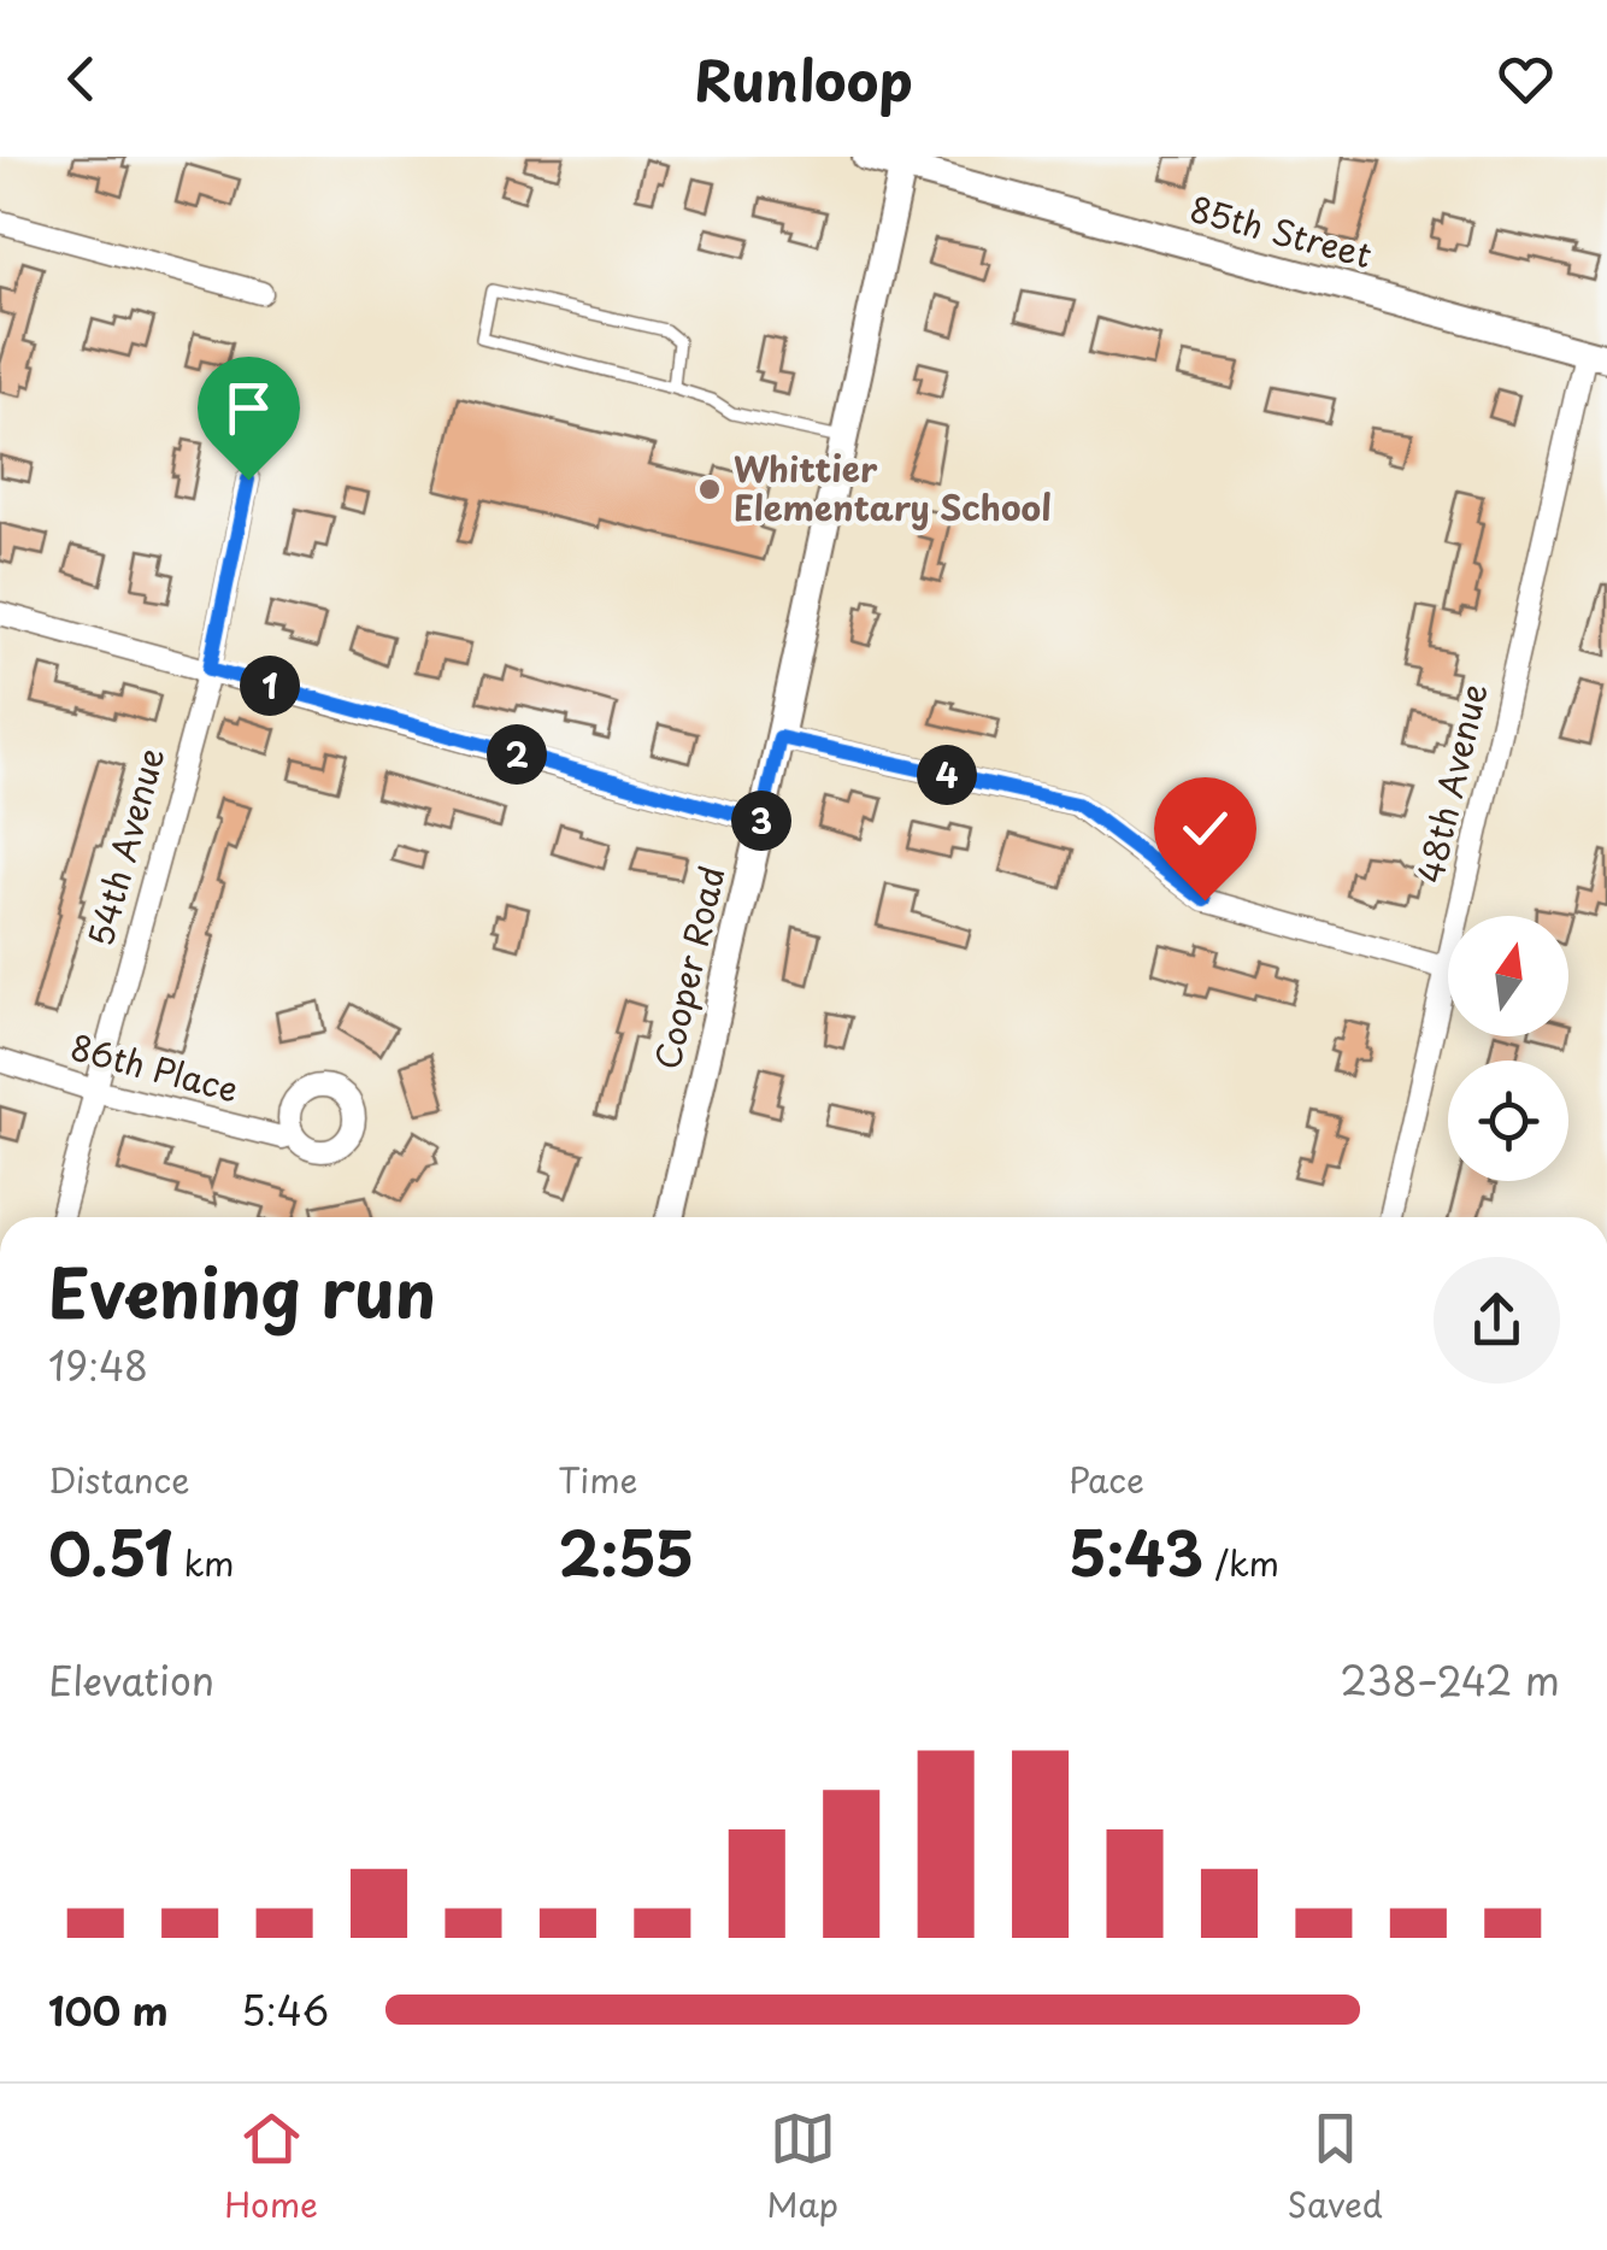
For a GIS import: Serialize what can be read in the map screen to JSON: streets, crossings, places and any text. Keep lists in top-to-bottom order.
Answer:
{
  "streets": {
    "street": [
      "85th Street",
      "48th Avenue",
      "54th Avenue",
      "Cooper Road",
      "86th Place"
    ]
  },
  "crossings": [
    ["85th Street", "48th Avenue"],
    ["85th Street", "Cooper Road"],
    ["54th Avenue", "86th Place"]
  ],
  "places": ["Whittier Elementary School"],
  "north": "top",
  "page": {
    "header": "Runloop",
    "pins": [
      "1",
      "2",
      "4",
      "3"
    ],
    "heading": ["Evening run", "19:48"],
    "stats": [
      ["Distance", "0.51 km"],
      ["Time", "2:55"],
      ["Pace", "5:43 /km"]
    ],
    "chart": ["Elevation", "238–242 m"],
    "list": [
      {
        "name": "100 m",
        "note": "5:46"
      }
    ],
    "tabs": ["Home", "Map", "Saved"]
  }
}
